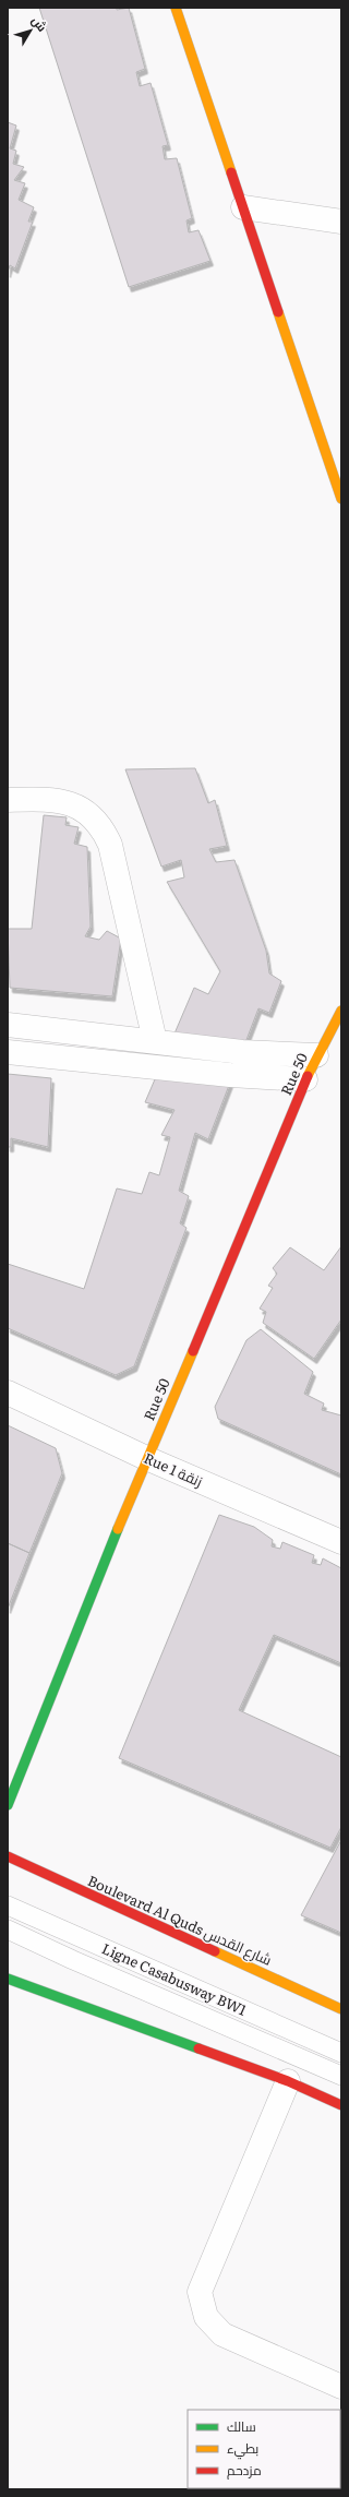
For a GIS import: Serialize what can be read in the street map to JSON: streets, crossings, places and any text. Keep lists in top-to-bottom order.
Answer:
{
  "streets": {
    "street": ["Rue 50", "Rue 1 زنقة", "Boulevard Al Quds شارع القدس"],
    "lane": ["Ligne Casabusway BW1"]
  },
  "crossings": [
    ["Rue 50", "Rue 1 زنقة"]
  ],
  "legend": ["سالك", "بطيء", "مزدحم"],
  "north": "top right"
}
